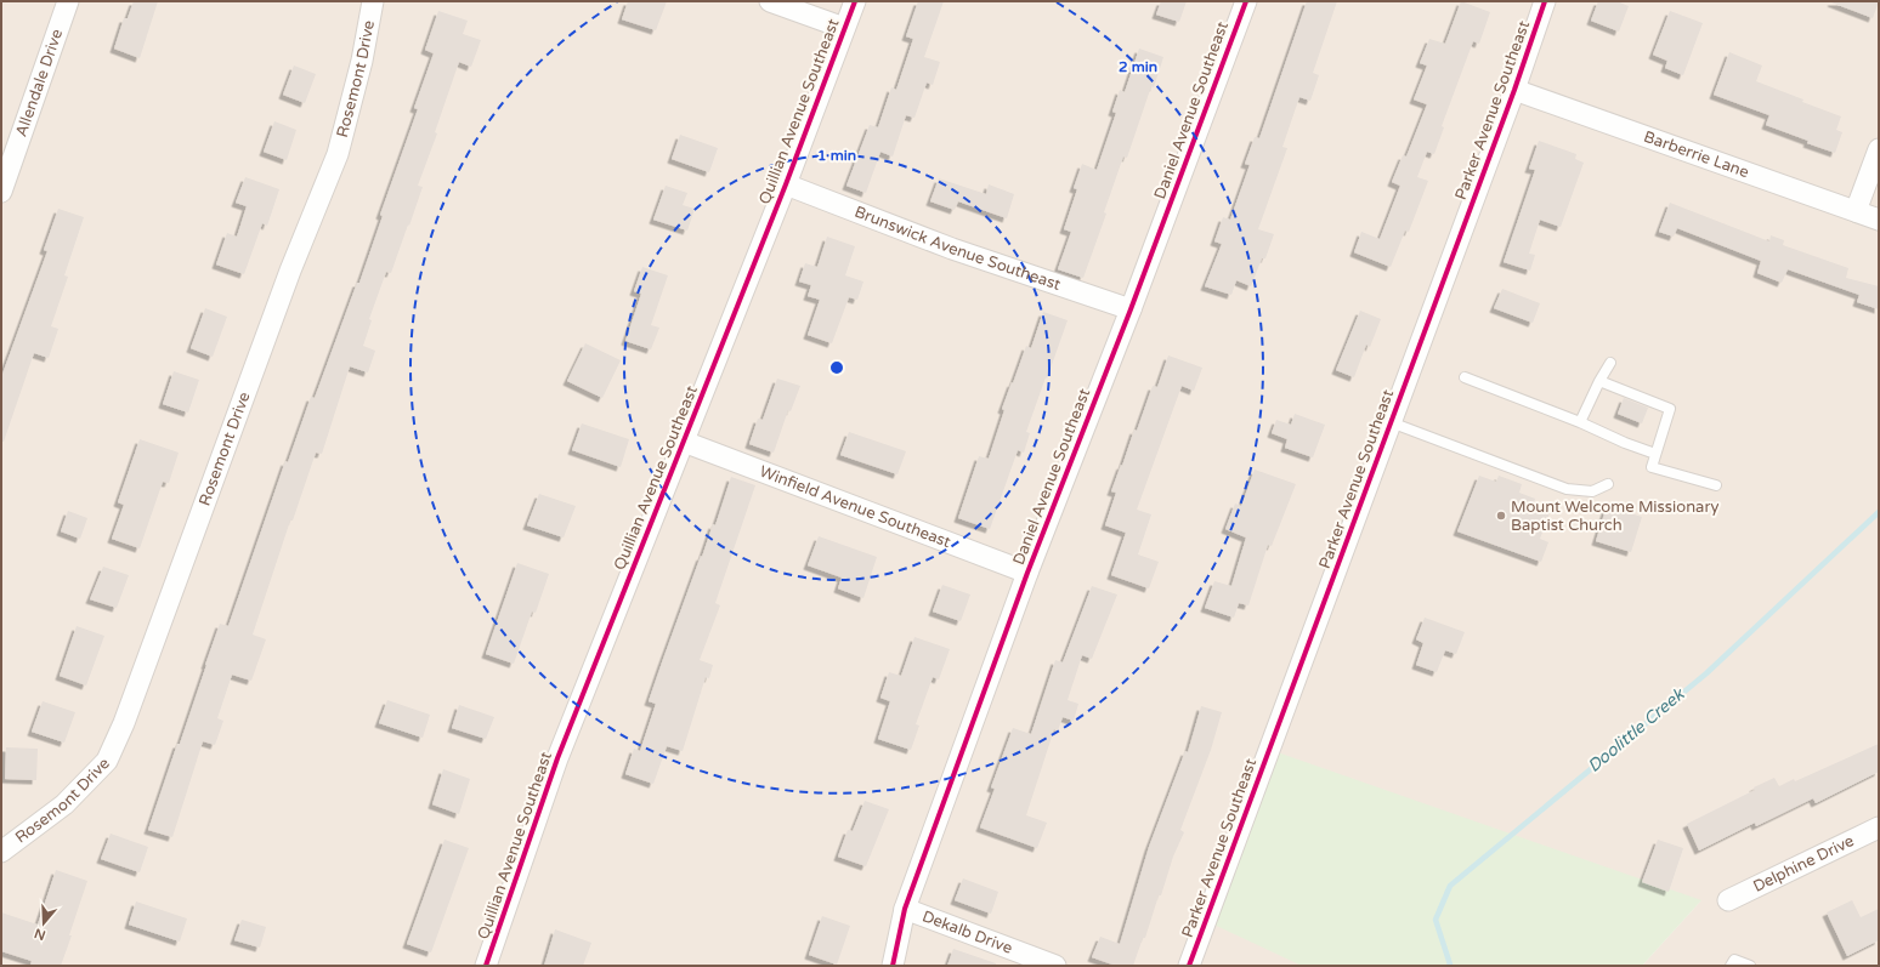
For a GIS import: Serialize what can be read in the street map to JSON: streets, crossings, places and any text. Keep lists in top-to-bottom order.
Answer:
{
  "streets": {
    "street": [
      "Rosemont Drive",
      "Allendale Drive",
      "Daniel Avenue Southeast",
      "Parker Avenue Southeast",
      "Quillian Avenue Southeast",
      "Barberrie Lane",
      "Brunswick Avenue Southeast",
      "Winfield Avenue Southeast",
      "Delphine Drive",
      "Dekalb Drive"
    ]
  },
  "crossings": [
    ["Daniel Avenue Southeast", "Brunswick Avenue Southeast"],
    ["Daniel Avenue Southeast", "Winfield Avenue Southeast"],
    ["Daniel Avenue Southeast", "Dekalb Drive"],
    ["Parker Avenue Southeast", "Barberrie Lane"],
    ["Quillian Avenue Southeast", "Brunswick Avenue Southeast"],
    ["Quillian Avenue Southeast", "Winfield Avenue Southeast"]
  ],
  "water": ["Doolittle Creek"],
  "places": ["Mount Welcome Missionary Baptist Church"],
  "north": "bottom",
  "rings": ["2 min", "1 min"]
}
